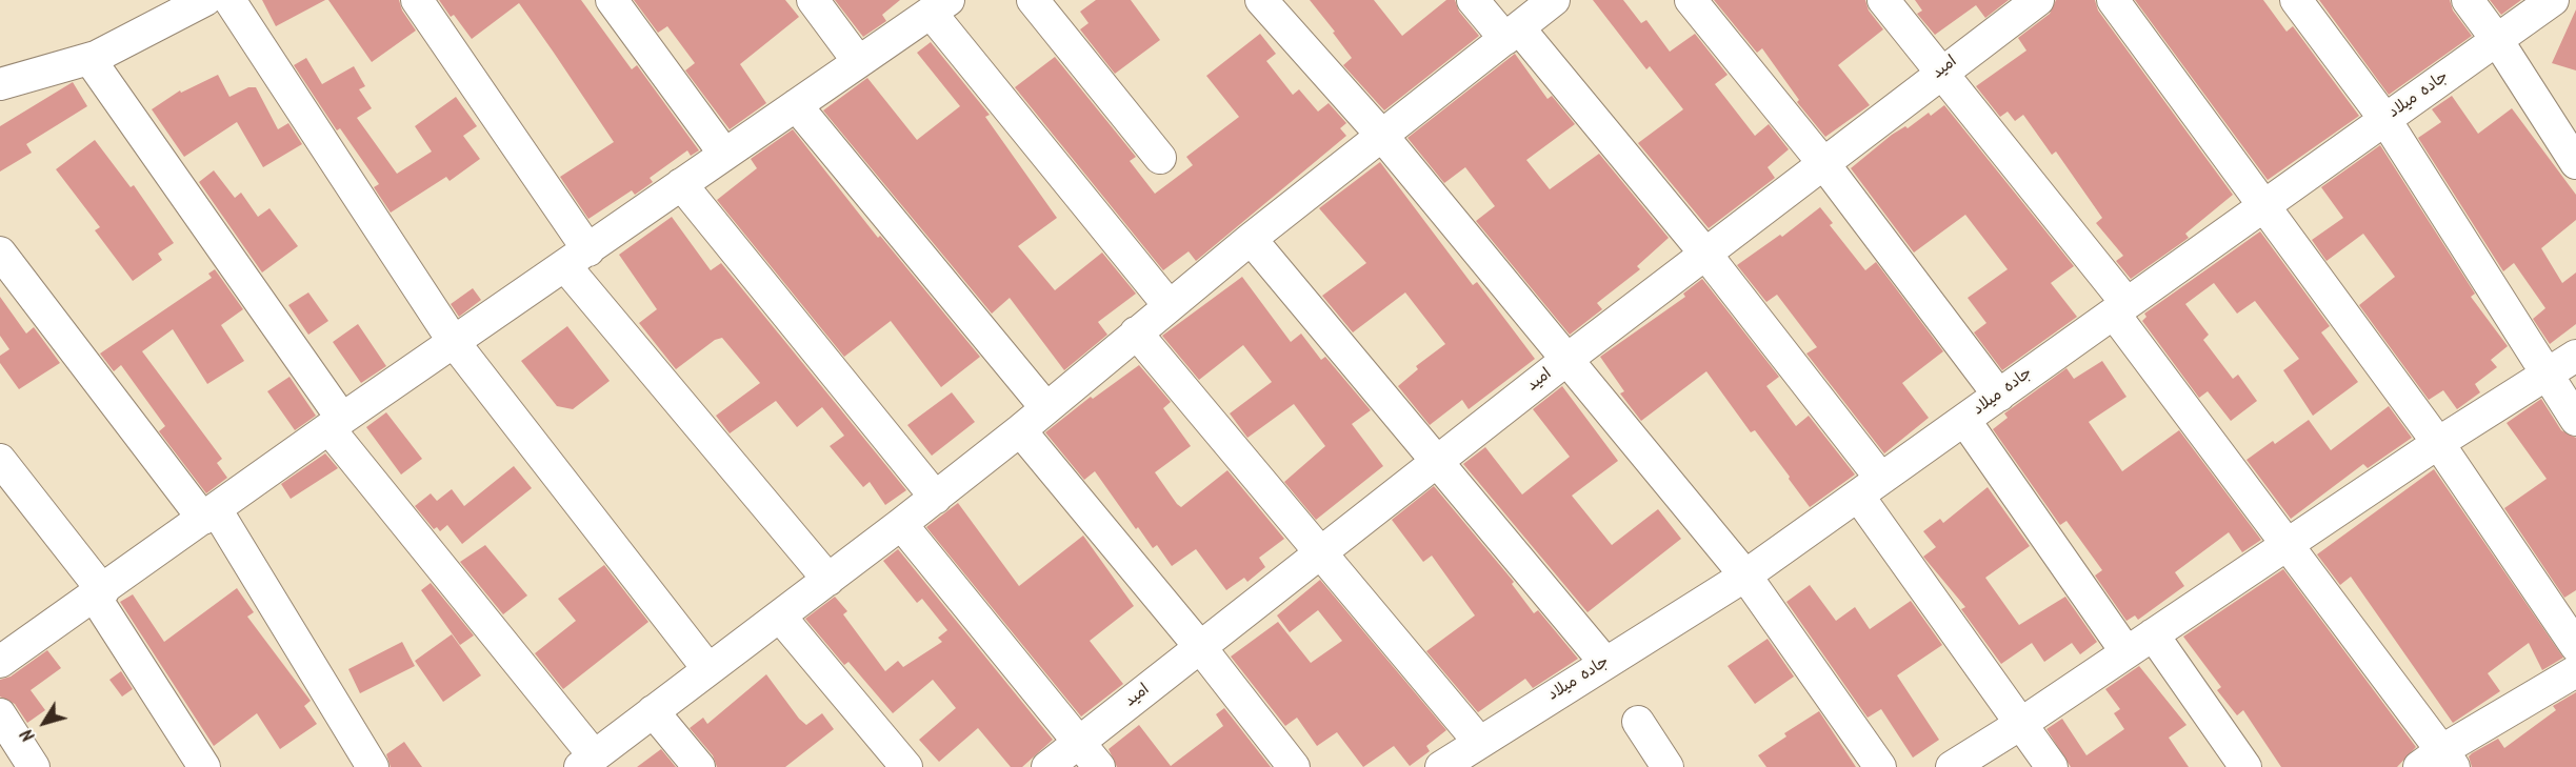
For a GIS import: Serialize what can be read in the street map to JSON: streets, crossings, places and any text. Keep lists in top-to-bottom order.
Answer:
{
  "streets": {
    "street": ["امید", "جاده میلاد"]
  },
  "north": "bottom left"
}
